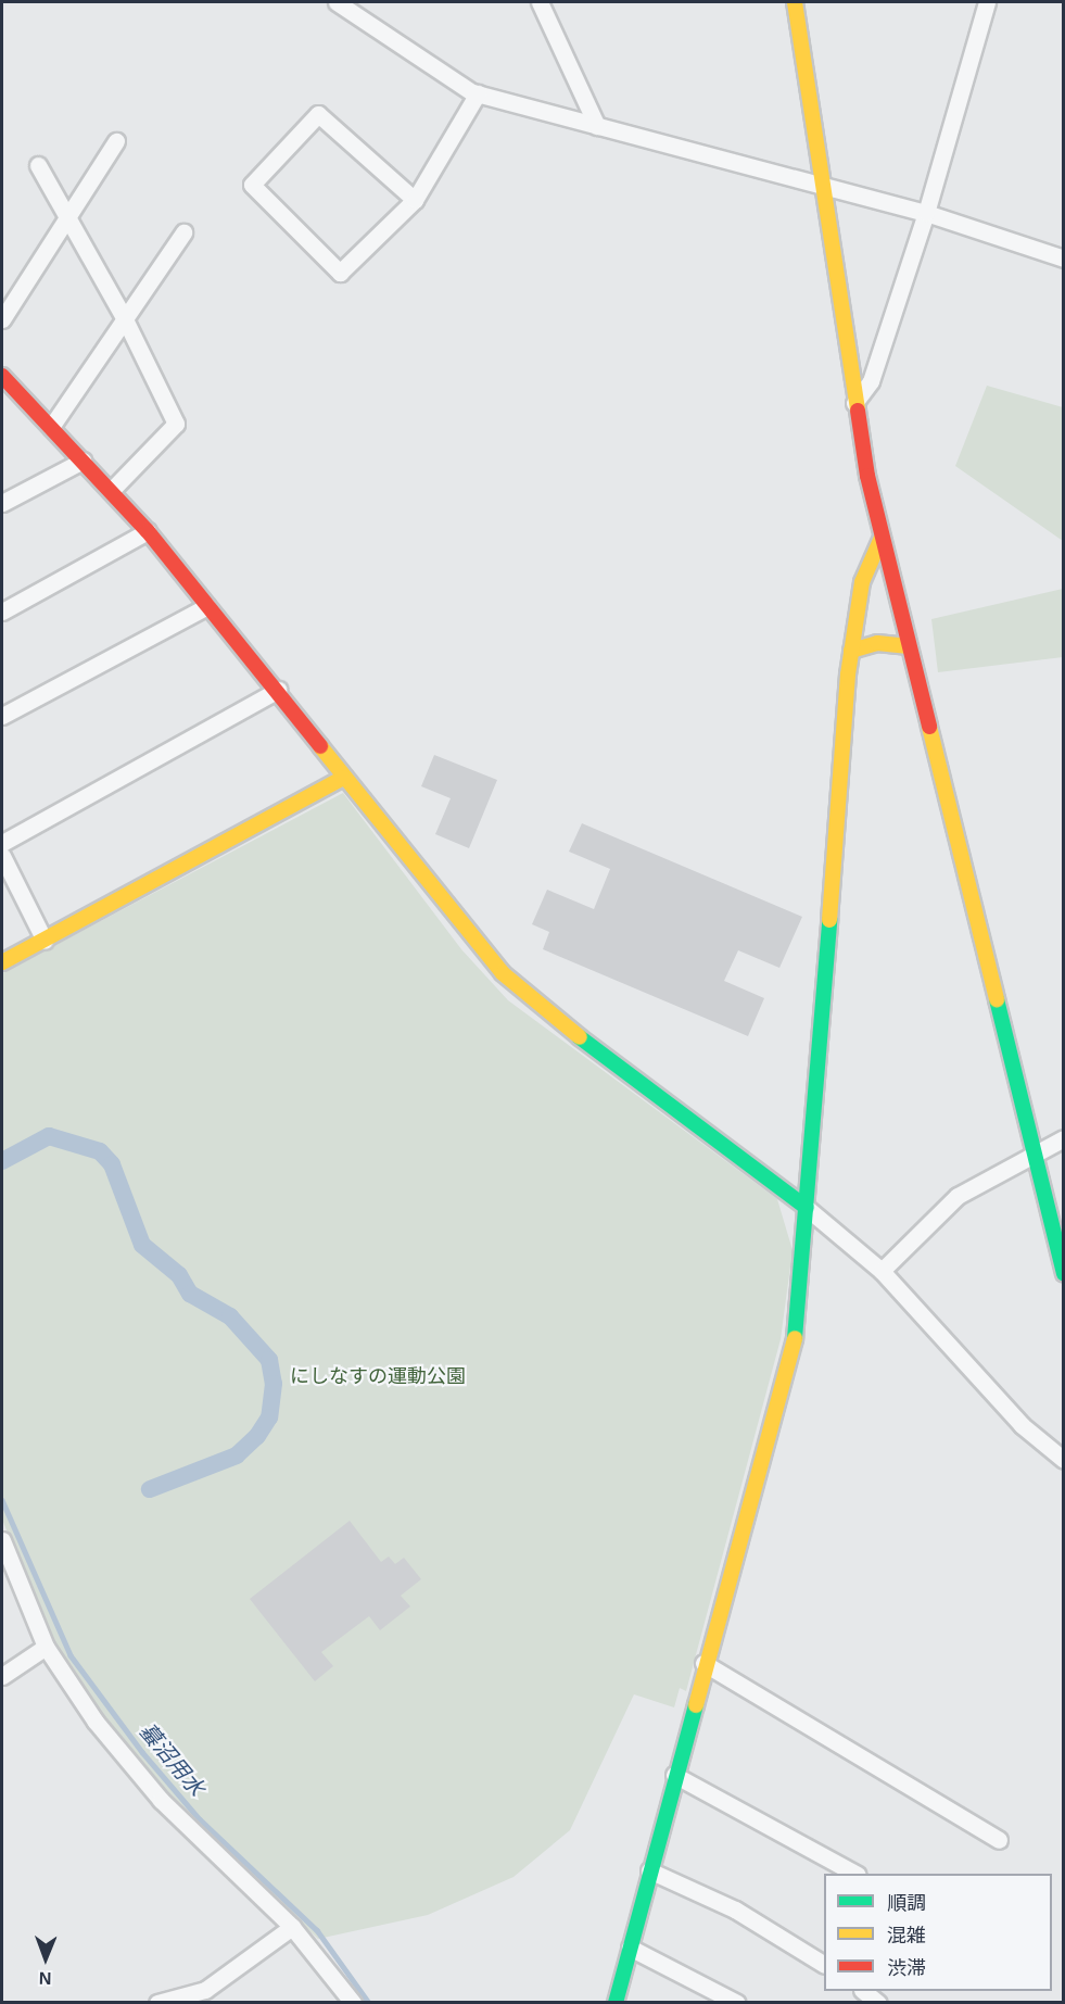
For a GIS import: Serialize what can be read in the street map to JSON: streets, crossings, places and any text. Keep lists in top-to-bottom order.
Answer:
{
  "water": ["蟇沼用水"],
  "parks": ["にしなすの運動公園"],
  "legend": ["順調", "混雑", "渋滞"],
  "north": "bottom"
}
